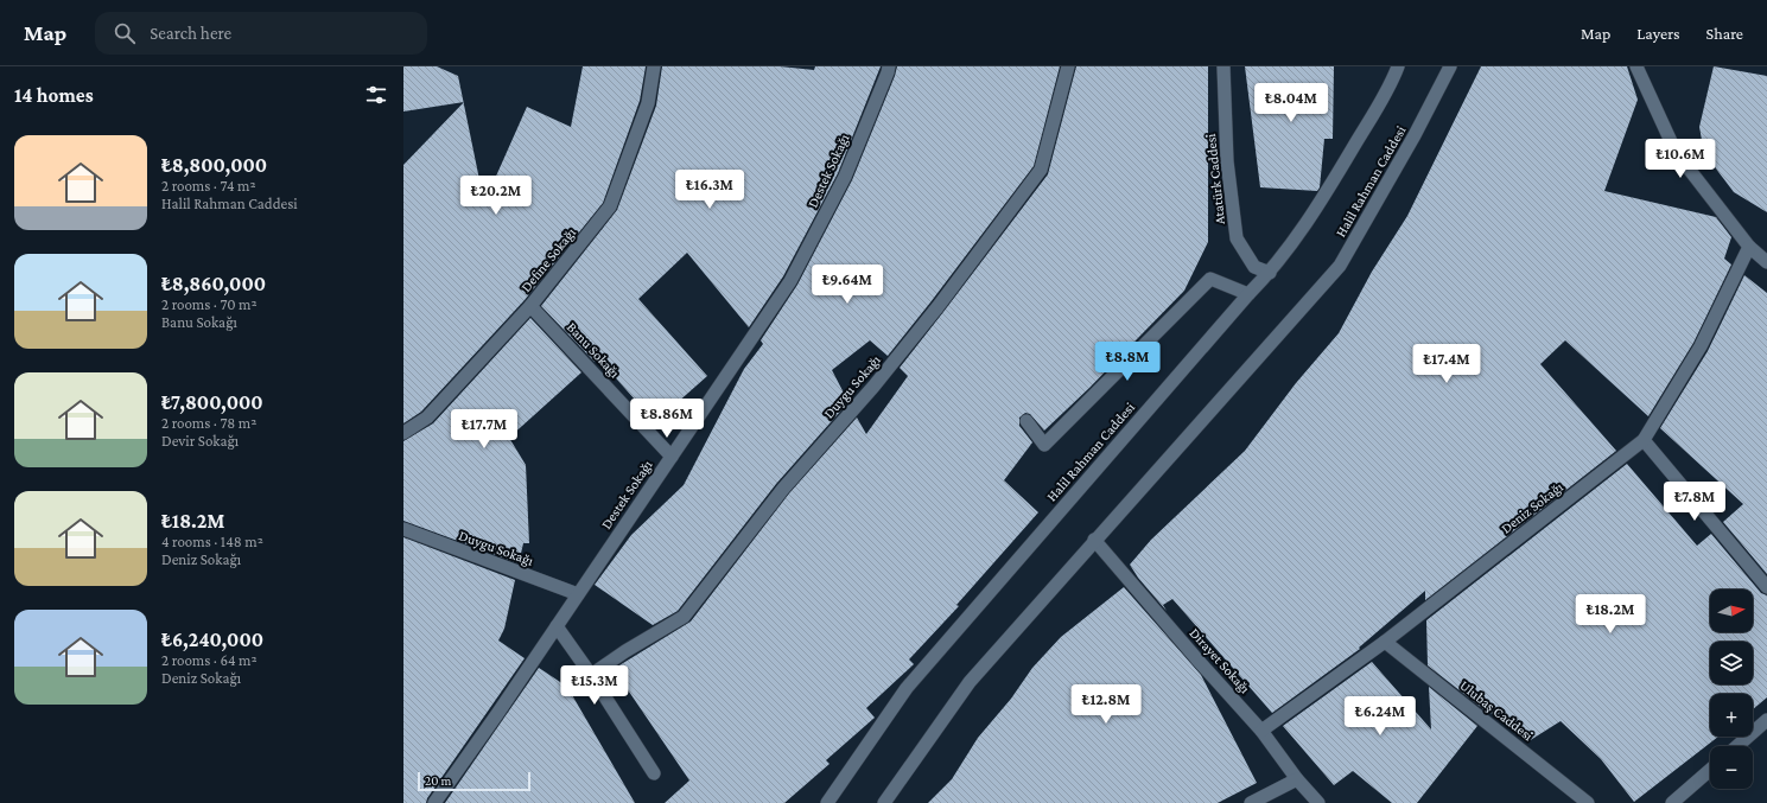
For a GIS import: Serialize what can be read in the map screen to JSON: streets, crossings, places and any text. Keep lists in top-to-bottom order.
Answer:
{
  "streets": {
    "street": [
      "Destek Sokağı",
      "Atatürk Caddesi",
      "Halil Rahman Caddesi",
      "Define Sokağı",
      "Banu Sokağı",
      "Duygu Sokağı",
      "Deniz Sokağı",
      "Dirayet Sokağı",
      "Ulubaş Caddesi"
    ]
  },
  "crossings": [
    ["Destek Sokağı", "Banu Sokağı"],
    ["Destek Sokağı", "Duygu Sokağı"],
    ["Atatürk Caddesi", "Halil Rahman Caddesi"],
    ["Halil Rahman Caddesi", "Dirayet Sokağı"],
    ["Define Sokağı", "Banu Sokağı"],
    ["Deniz Sokağı", "Dirayet Sokağı"],
    ["Deniz Sokağı", "Ulubaş Caddesi"]
  ],
  "scale_bar": "20 m",
  "north": "right",
  "page": {
    "header": "Map",
    "search": "Search here",
    "nav": ["Map", "Layers", "Share"],
    "heading": "14 homes",
    "price": [
      "₺8.04M",
      "₺10.6M",
      "₺16.3M",
      "₺20.2M",
      "₺9.64M",
      "₺8.8M",
      "₺17.4M",
      "₺8.86M",
      "₺17.7M",
      "₺7.8M",
      "₺18.2M",
      "₺15.3M",
      "₺12.8M",
      "₺6.24M"
    ],
    "list": [
      {
        "name": "₺8,800,000",
        "note": "2 rooms · 74 m² · Halil Rahman Caddesi"
      },
      {
        "name": "₺8,860,000",
        "note": "2 rooms · 70 m² · Banu Sokağı"
      },
      {
        "name": "₺7,800,000",
        "note": "2 rooms · 78 m² · Devir Sokağı"
      },
      {
        "name": "₺18.2M",
        "note": "4 rooms · 148 m² · Deniz Sokağı"
      },
      {
        "name": "₺6,240,000",
        "note": "2 rooms · 64 m² · Deniz Sokağı"
      }
    ],
    "map_buttons": ["+", "−"],
    "scale": "20 m"
  }
}
